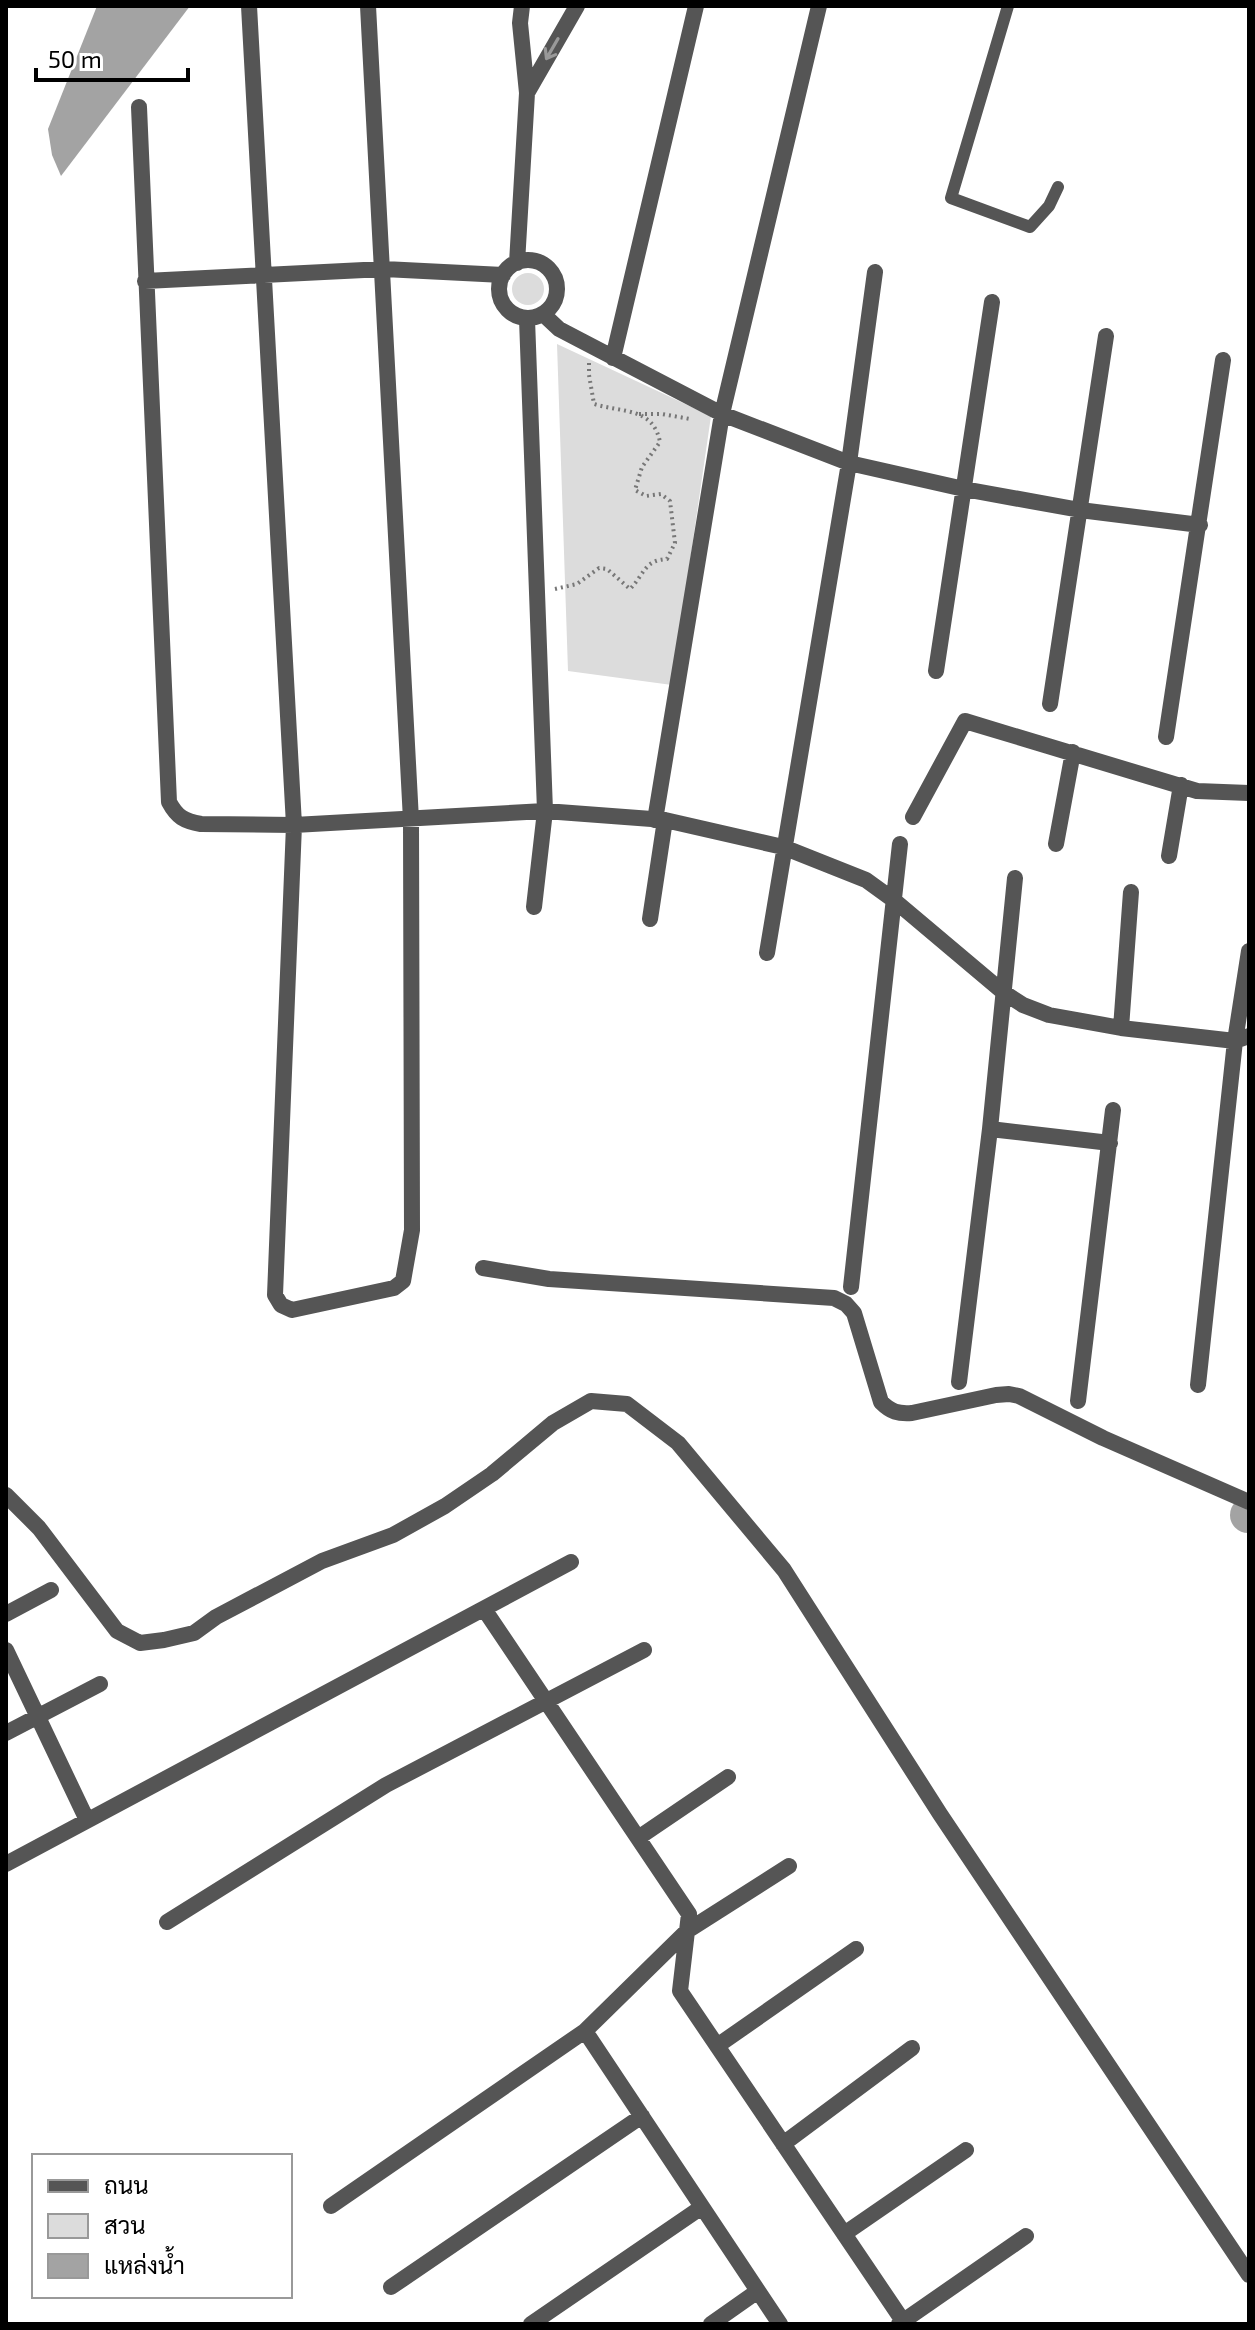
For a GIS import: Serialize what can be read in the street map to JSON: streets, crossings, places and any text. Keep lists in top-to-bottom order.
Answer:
{
  "legend": ["ถนน", "สวน", "แหล่งน้ำ"],
  "scale_bar": "50 m"
}
